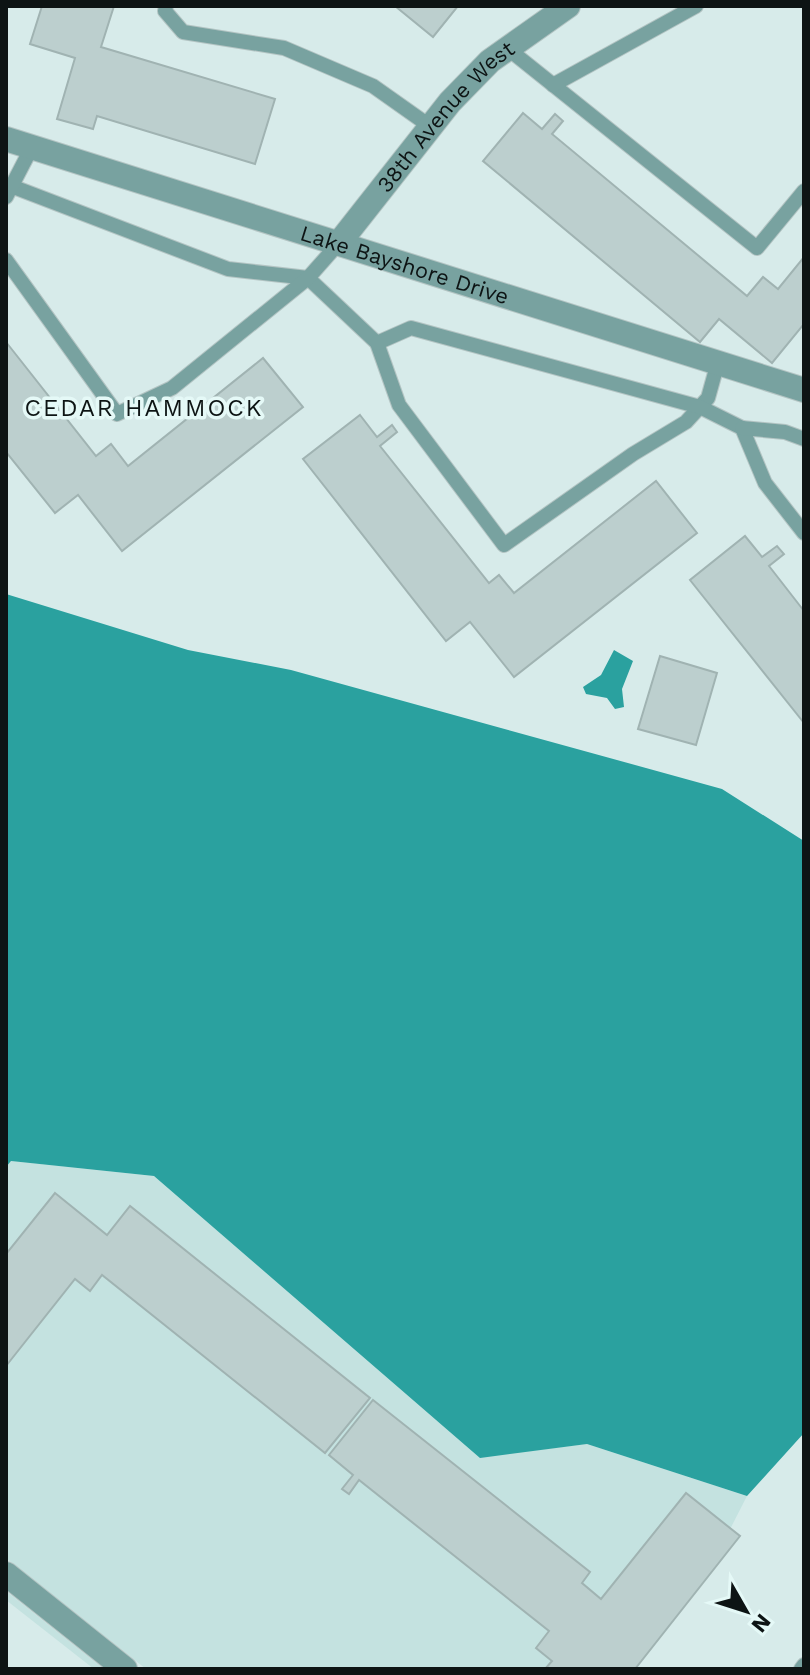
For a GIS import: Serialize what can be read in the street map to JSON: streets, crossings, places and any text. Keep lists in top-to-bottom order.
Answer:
{
  "streets": {
    "street": ["38th Avenue West", "Lake Bayshore Drive"]
  },
  "crossings": [
    ["38th Avenue West", "Lake Bayshore Drive"]
  ],
  "districts": ["CEDAR HAMMOCK"],
  "north": "bottom right"
}
